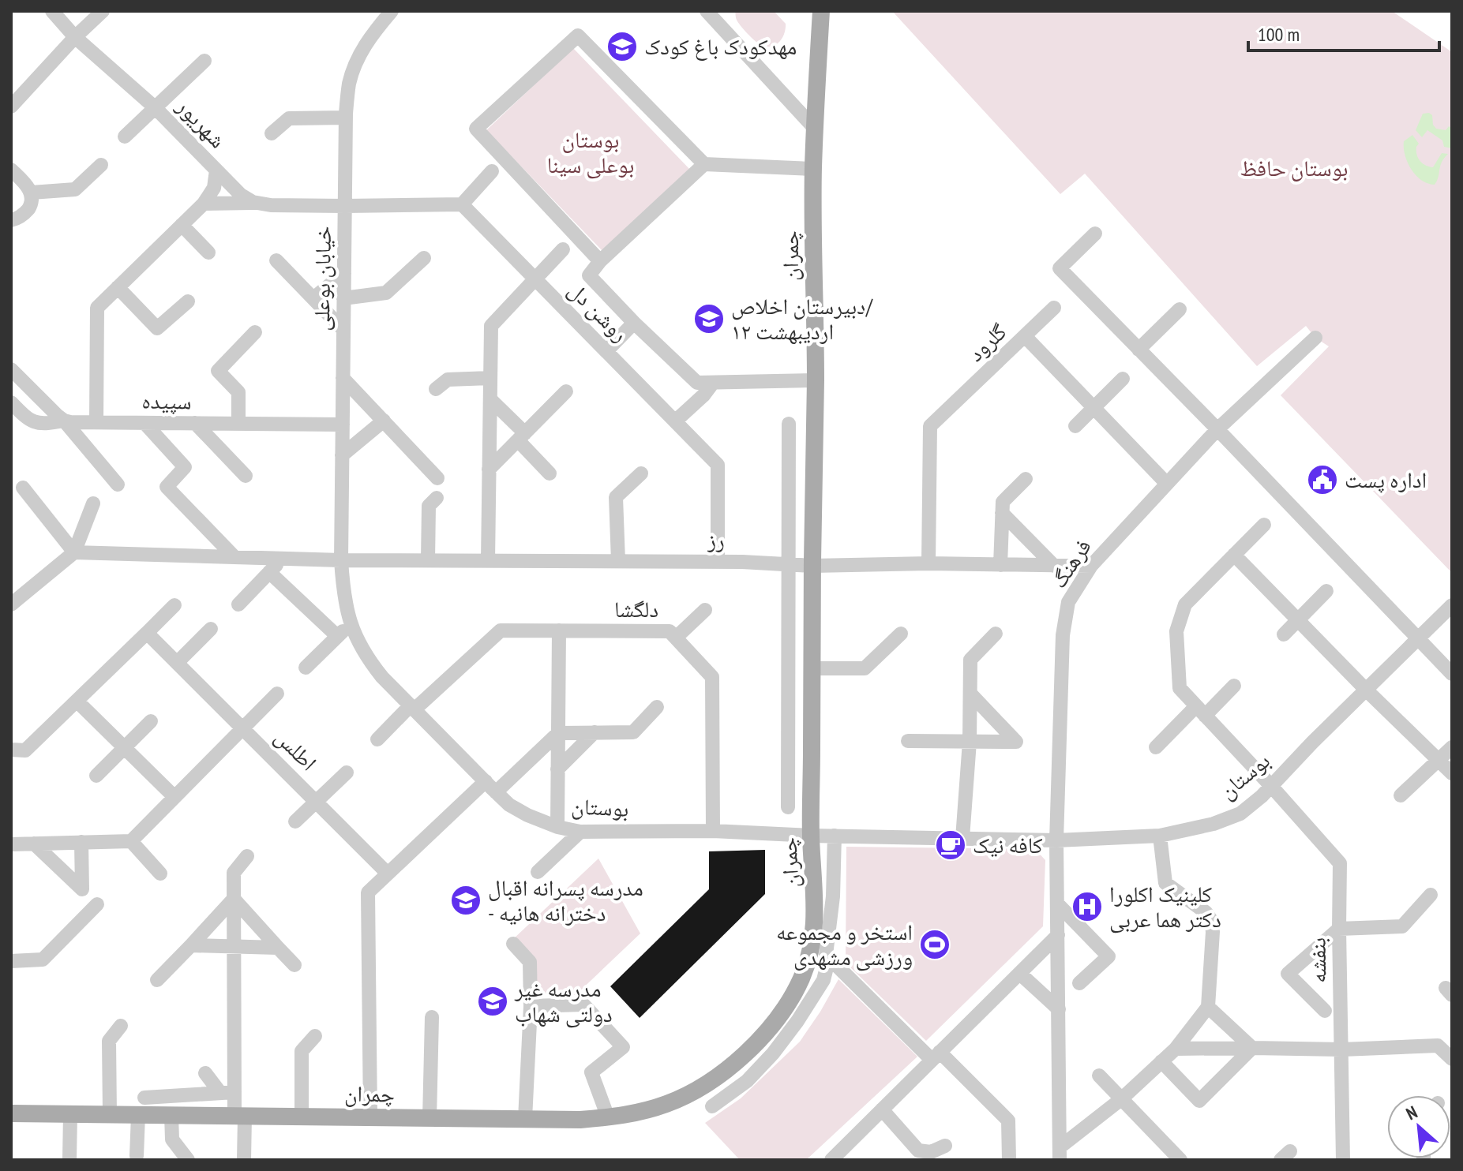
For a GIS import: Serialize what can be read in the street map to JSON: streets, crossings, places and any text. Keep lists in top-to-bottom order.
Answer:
{
  "streets": {
    "main road": ["چمران"],
    "street": [
      "شهریور",
      "خیابان بوعلی",
      "روشن دل",
      "گلرود",
      "سپیده",
      "رز",
      "فرهنگ",
      "دلگشا",
      "اطلس",
      "بوستان",
      "بنفشه"
    ]
  },
  "crossings": [
    ["چمران", "رز"],
    ["چمران", "بوستان"],
    ["خیابان بوعلی", "سپیده"],
    ["خیابان بوعلی", "رز"],
    ["خیابان بوعلی", "بوستان"],
    ["روشن دل", "رز"],
    ["گلرود", "رز"],
    ["گلرود", "فرهنگ"],
    ["رز", "فرهنگ"],
    ["رز", "بوستان"],
    ["فرهنگ", "بوستان"],
    ["دلگشا", "بوستان"],
    ["بوستان", "بنفشه"]
  ],
  "parks": ["بوستان بوعلی سینا", "بوستان حافظ"],
  "places": {
    "school or university": [
      "مهدکودک باغ کودک",
      "دبیرستان اخلاص/ ۱۲ اردیبهشت",
      "مدرسه پسرانه اقبال - دخترانه هانیه",
      "مدرسه غیر دولتی شهاب"
    ],
    "public building": ["اداره پست"],
    "cafe": ["کافه نیک"],
    "hospital": ["کلینیک اکلورا دکتر هما عربی"],
    "sports": ["استخر و مجموعه ورزشی مشهدی"]
  },
  "scale_bar": "100 m",
  "north": "top left"
}
